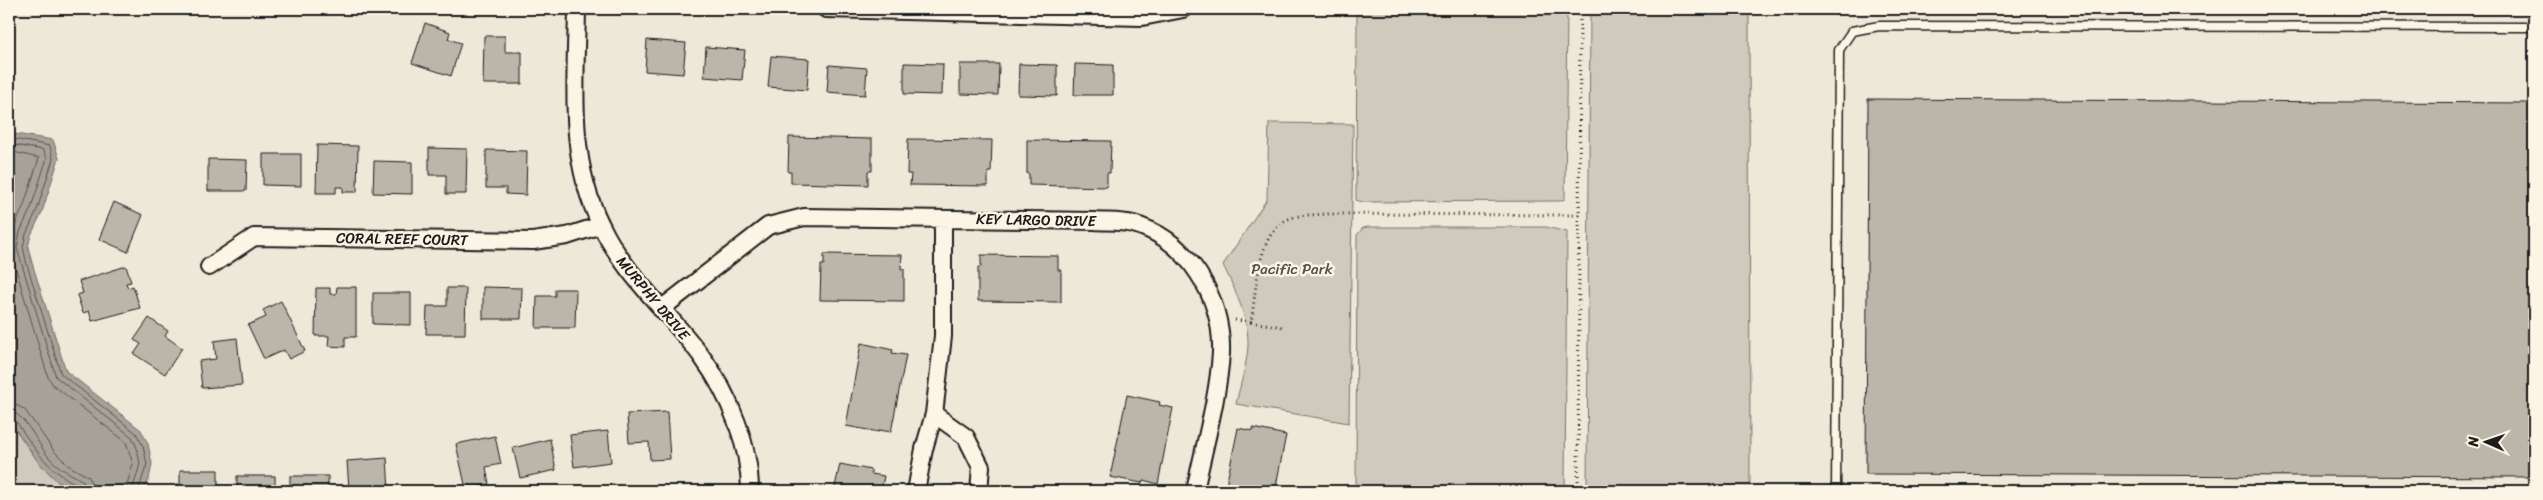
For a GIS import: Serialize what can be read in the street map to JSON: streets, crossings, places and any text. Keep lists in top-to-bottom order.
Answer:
{
  "streets": {
    "street": ["KEY LARGO DRIVE", "CORAL REEF COURT", "MURPHY DRIVE"]
  },
  "crossings": [
    ["KEY LARGO DRIVE", "MURPHY DRIVE"],
    ["CORAL REEF COURT", "MURPHY DRIVE"]
  ],
  "parks": ["Pacific Park"],
  "north": "left"
}
